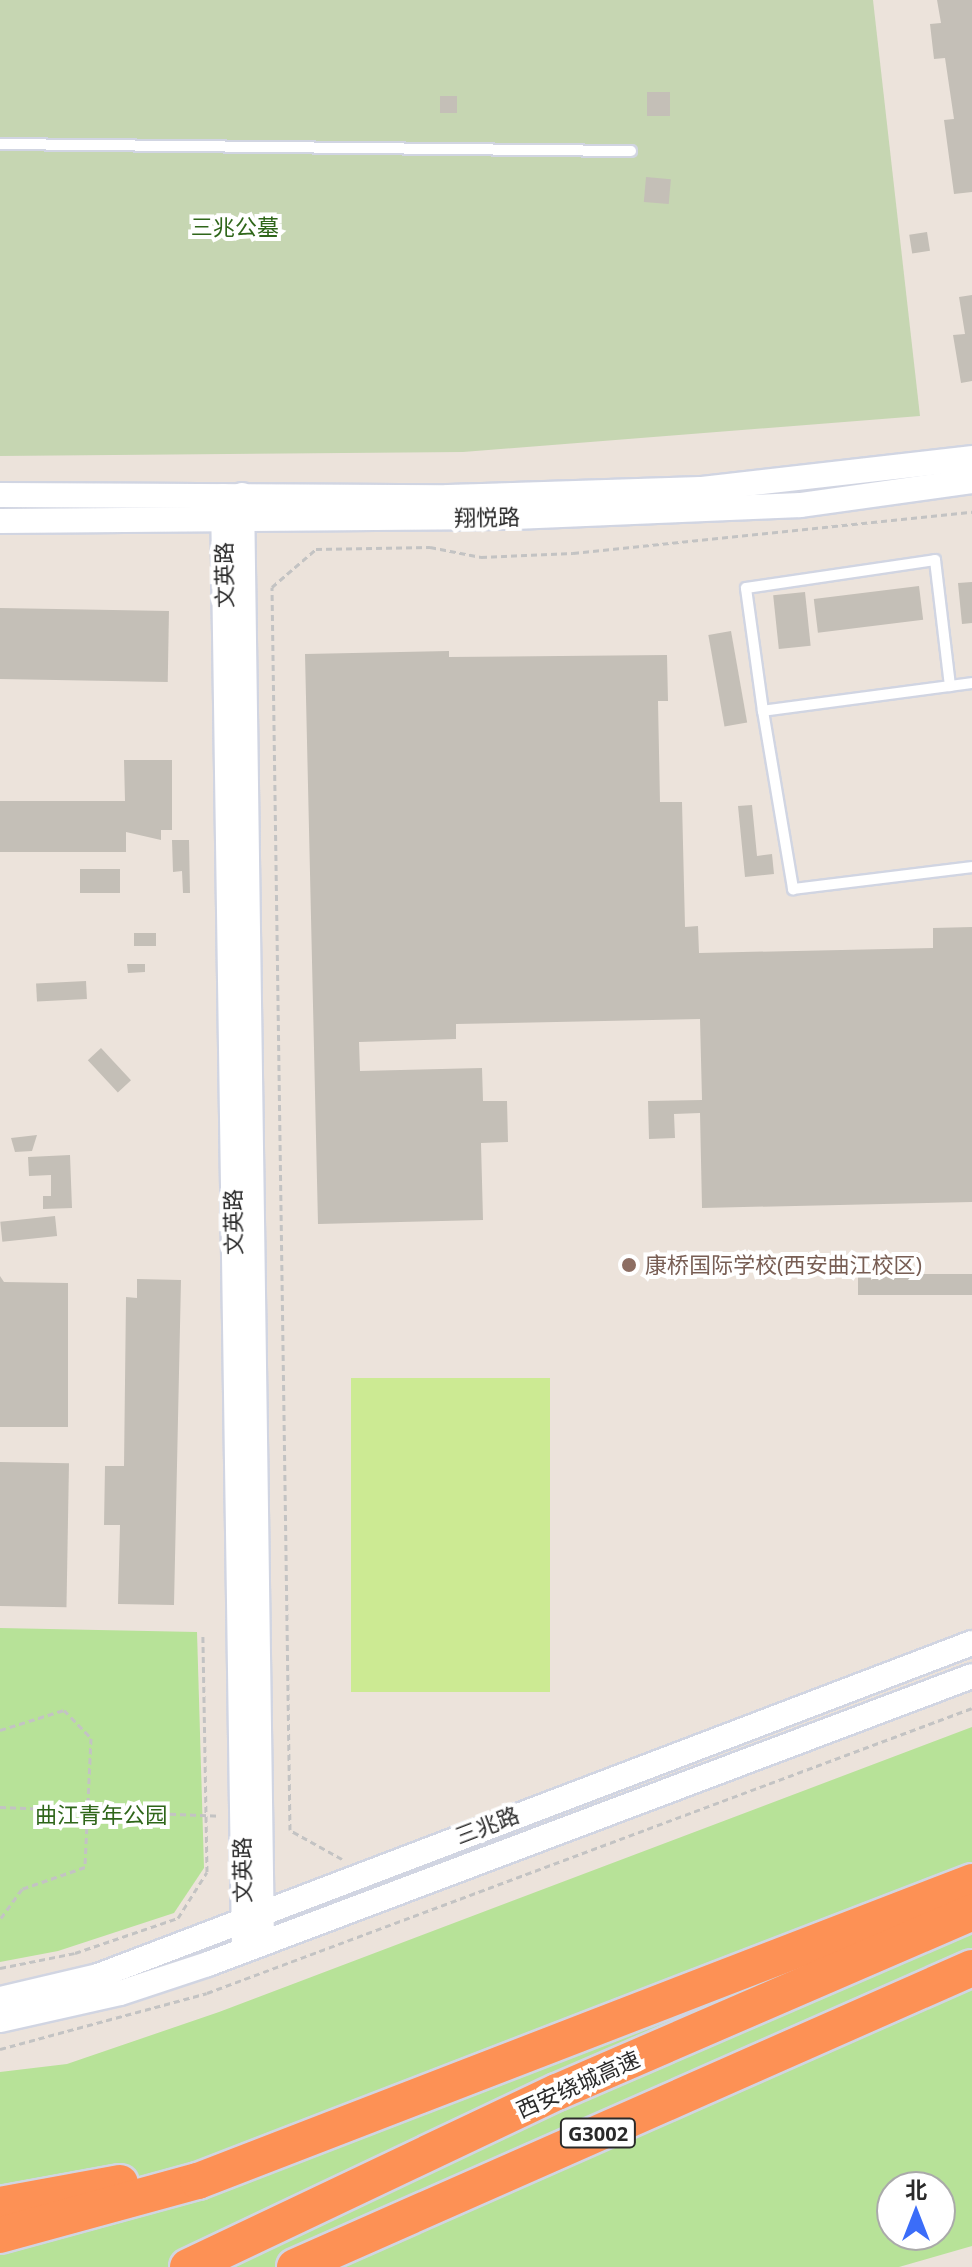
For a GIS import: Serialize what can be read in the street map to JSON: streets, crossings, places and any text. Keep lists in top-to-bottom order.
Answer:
{
  "streets": {
    "highway": ["西安绕城高速", "G3002"],
    "street": ["翔悦路", "文英路", "三兆路"]
  },
  "crossings": [
    ["翔悦路", "文英路"],
    ["文英路", "三兆路"]
  ],
  "parks": ["三兆公墓", "曲江青年公园"],
  "places": ["康桥国际学校(西安曲江校区)"],
  "north": "top"
}
